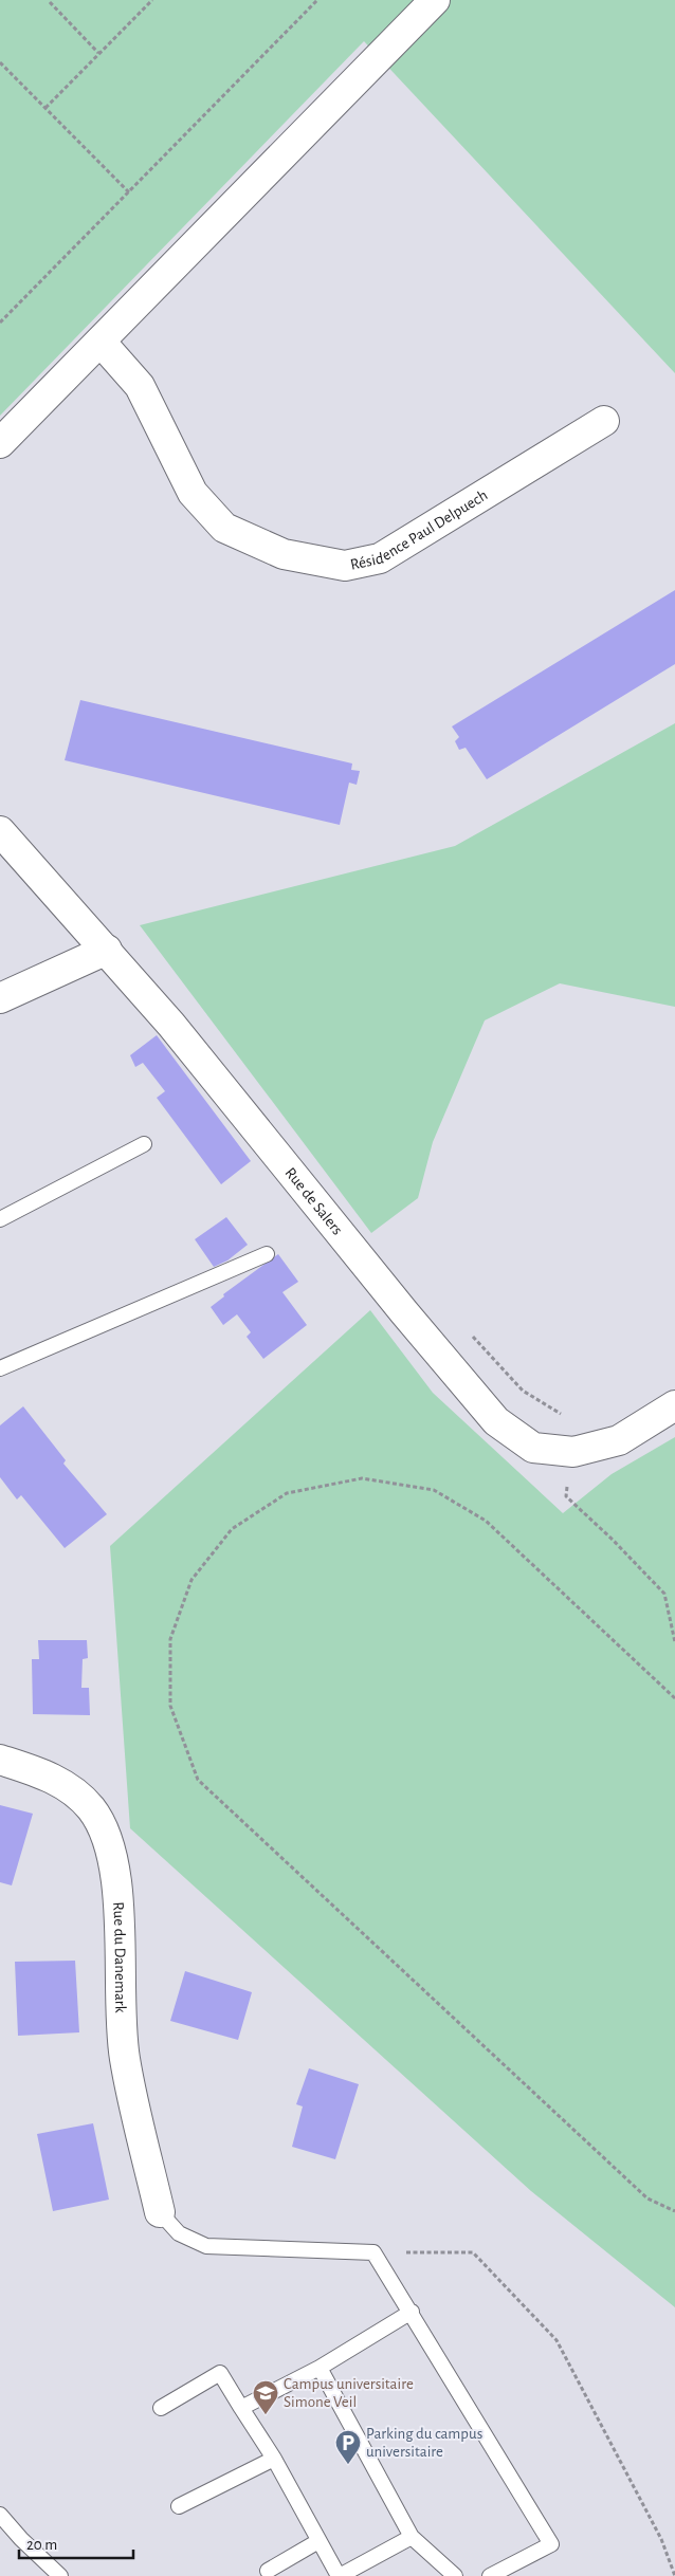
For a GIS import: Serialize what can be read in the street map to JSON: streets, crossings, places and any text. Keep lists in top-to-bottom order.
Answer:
{
  "streets": {
    "street": ["Résidence Paul Delpuech", "Rue de Salers", "Rue du Danemark"]
  },
  "places": {
    "school or university": ["Campus universitaire Simone Veil"],
    "parking": ["Parking du campus universitaire"]
  },
  "scale_bar": "20 m"
}
